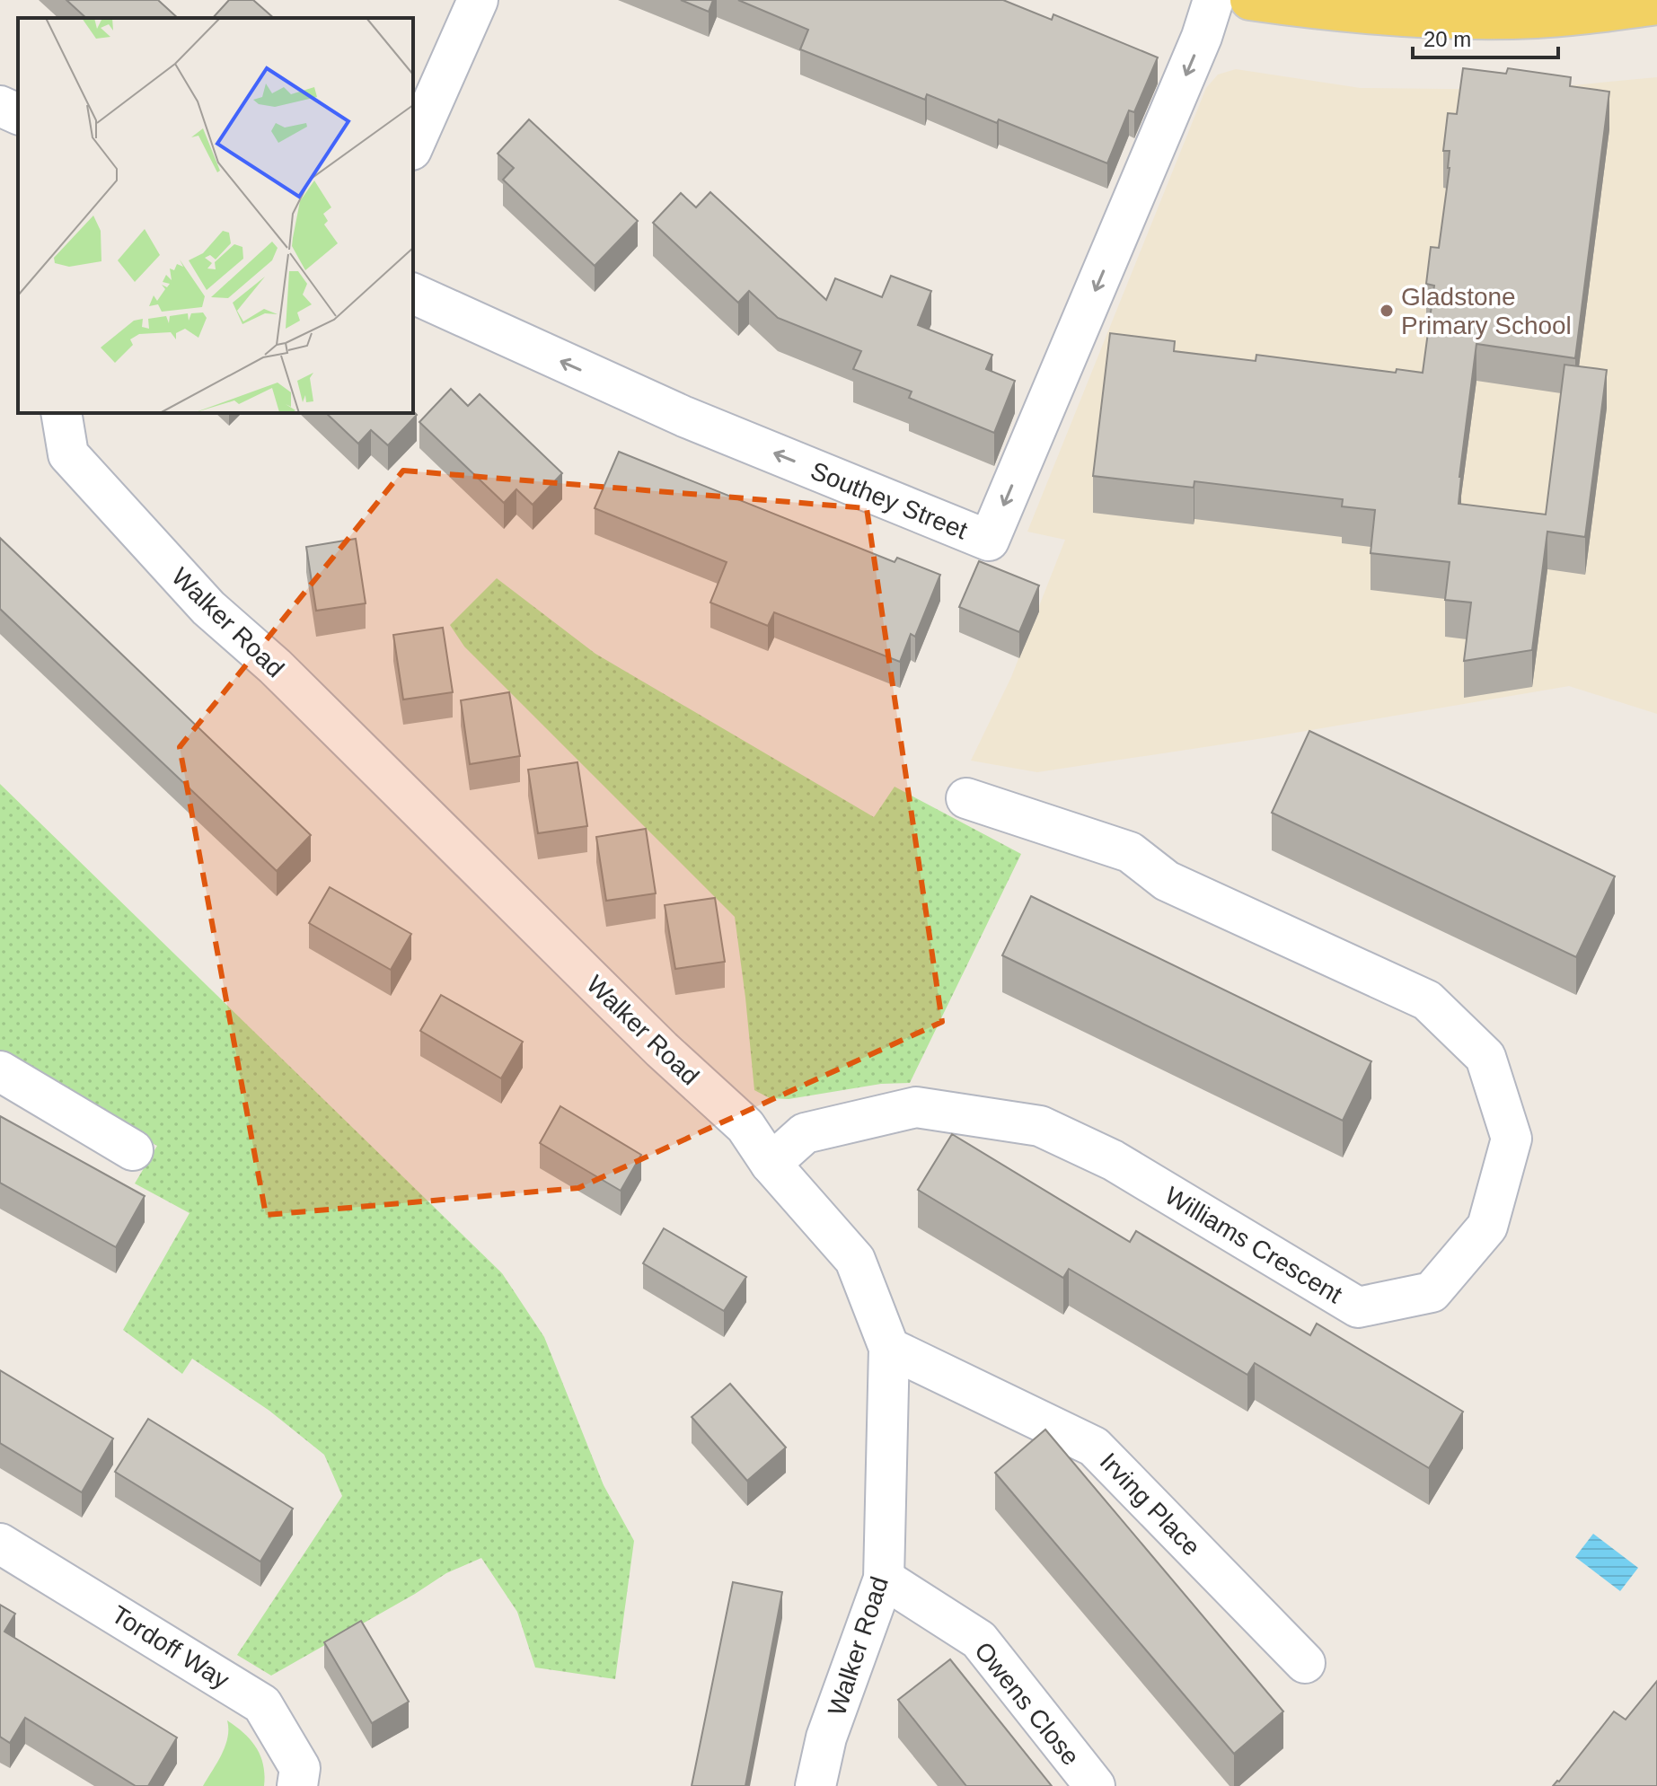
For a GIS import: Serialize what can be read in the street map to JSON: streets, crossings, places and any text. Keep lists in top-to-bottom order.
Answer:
{
  "streets": {
    "street": [
      "Southey Street",
      "Walker Road",
      "Williams Crescent",
      "Irving Place",
      "Tordoff Way",
      "Owens Close"
    ]
  },
  "crossings": [
    ["Walker Road", "Williams Crescent"],
    ["Walker Road", "Irving Place"],
    ["Walker Road", "Owens Close"]
  ],
  "places": ["Gladstone Primary School"],
  "scale_bar": "20 m"
}
